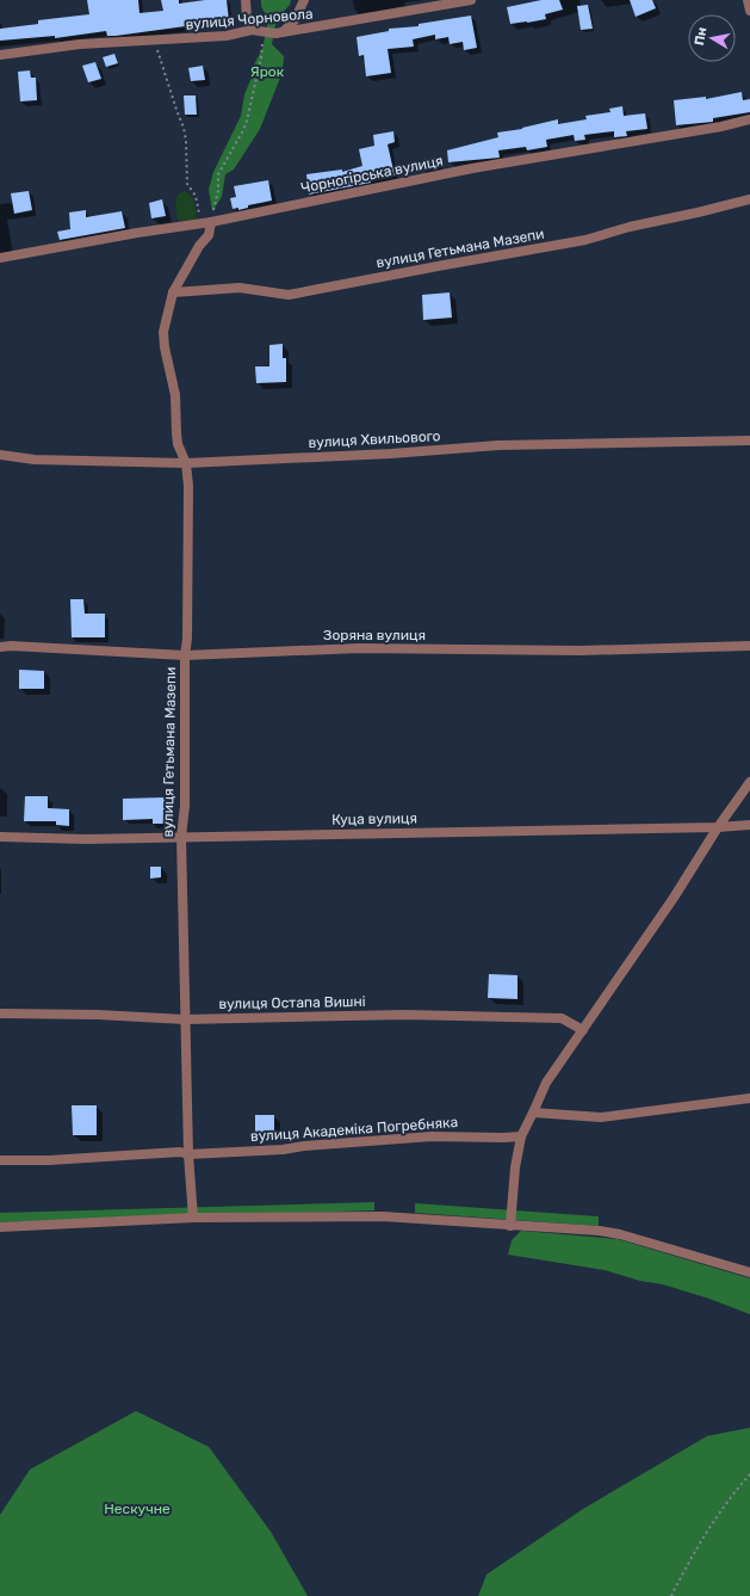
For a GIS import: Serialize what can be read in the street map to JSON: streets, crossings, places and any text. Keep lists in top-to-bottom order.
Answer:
{
  "streets": {
    "street": [
      "вулиця Чорновола",
      "Чорногірська вулиця",
      "вулиця Гетьмана Мазепи",
      "вулиця Хвильового",
      "Зоряна вулиця",
      "Куца вулиця",
      "вулиця Остапа Вишні",
      "вулиця Академіка Погребняка"
    ]
  },
  "crossings": [
    ["Чорногірська вулиця", "вулиця Гетьмана Мазепи"],
    ["вулиця Гетьмана Мазепи", "вулиця Хвильового"],
    ["вулиця Гетьмана Мазепи", "Зоряна вулиця"],
    ["вулиця Гетьмана Мазепи", "Куца вулиця"],
    ["вулиця Гетьмана Мазепи", "вулиця Остапа Вишні"],
    ["вулиця Гетьмана Мазепи", "вулиця Академіка Погребняка"]
  ],
  "parks": ["Ярок", "Нескучне"],
  "north": "left"
}
